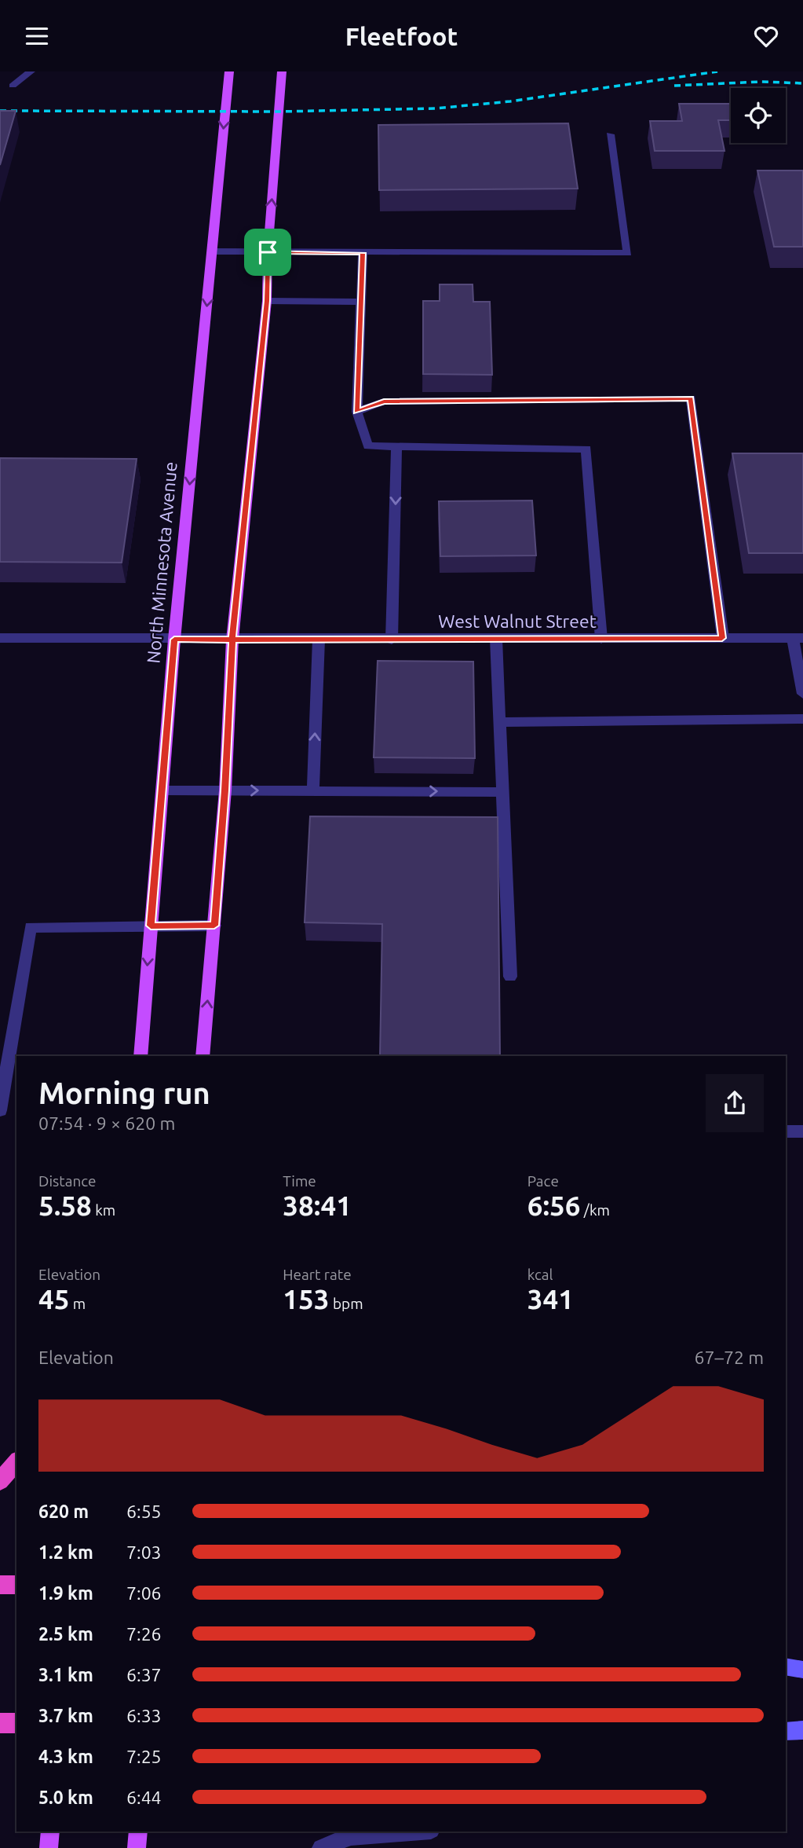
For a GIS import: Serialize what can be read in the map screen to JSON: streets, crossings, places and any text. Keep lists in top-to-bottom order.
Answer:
{
  "streets": {
    "main road": ["North Minnesota Avenue"],
    "street": ["West Walnut Street"]
  },
  "crossings": [
    ["North Minnesota Avenue", "West Walnut Street"]
  ],
  "page": {
    "header": "Fleetfoot",
    "heading": ["Morning run", "07:54 · 9 × 620 m"],
    "stats": [
      ["Distance", "5.58 km"],
      ["Time", "38:41"],
      ["Pace", "6:56 /km"],
      ["Elevation", "45 m"],
      ["Heart rate", "153 bpm"],
      ["kcal", "341"]
    ],
    "chart": ["Elevation", "67–72 m"],
    "list": [
      {
        "name": "620 m",
        "note": "6:55"
      },
      {
        "name": "1.2 km",
        "note": "7:03"
      },
      {
        "name": "1.9 km",
        "note": "7:06"
      },
      {
        "name": "2.5 km",
        "note": "7:26"
      },
      {
        "name": "3.1 km",
        "note": "6:37"
      },
      {
        "name": "3.7 km",
        "note": "6:33"
      },
      {
        "name": "4.3 km",
        "note": "7:25"
      },
      {
        "name": "5.0 km",
        "note": "6:44"
      }
    ]
  }
}
